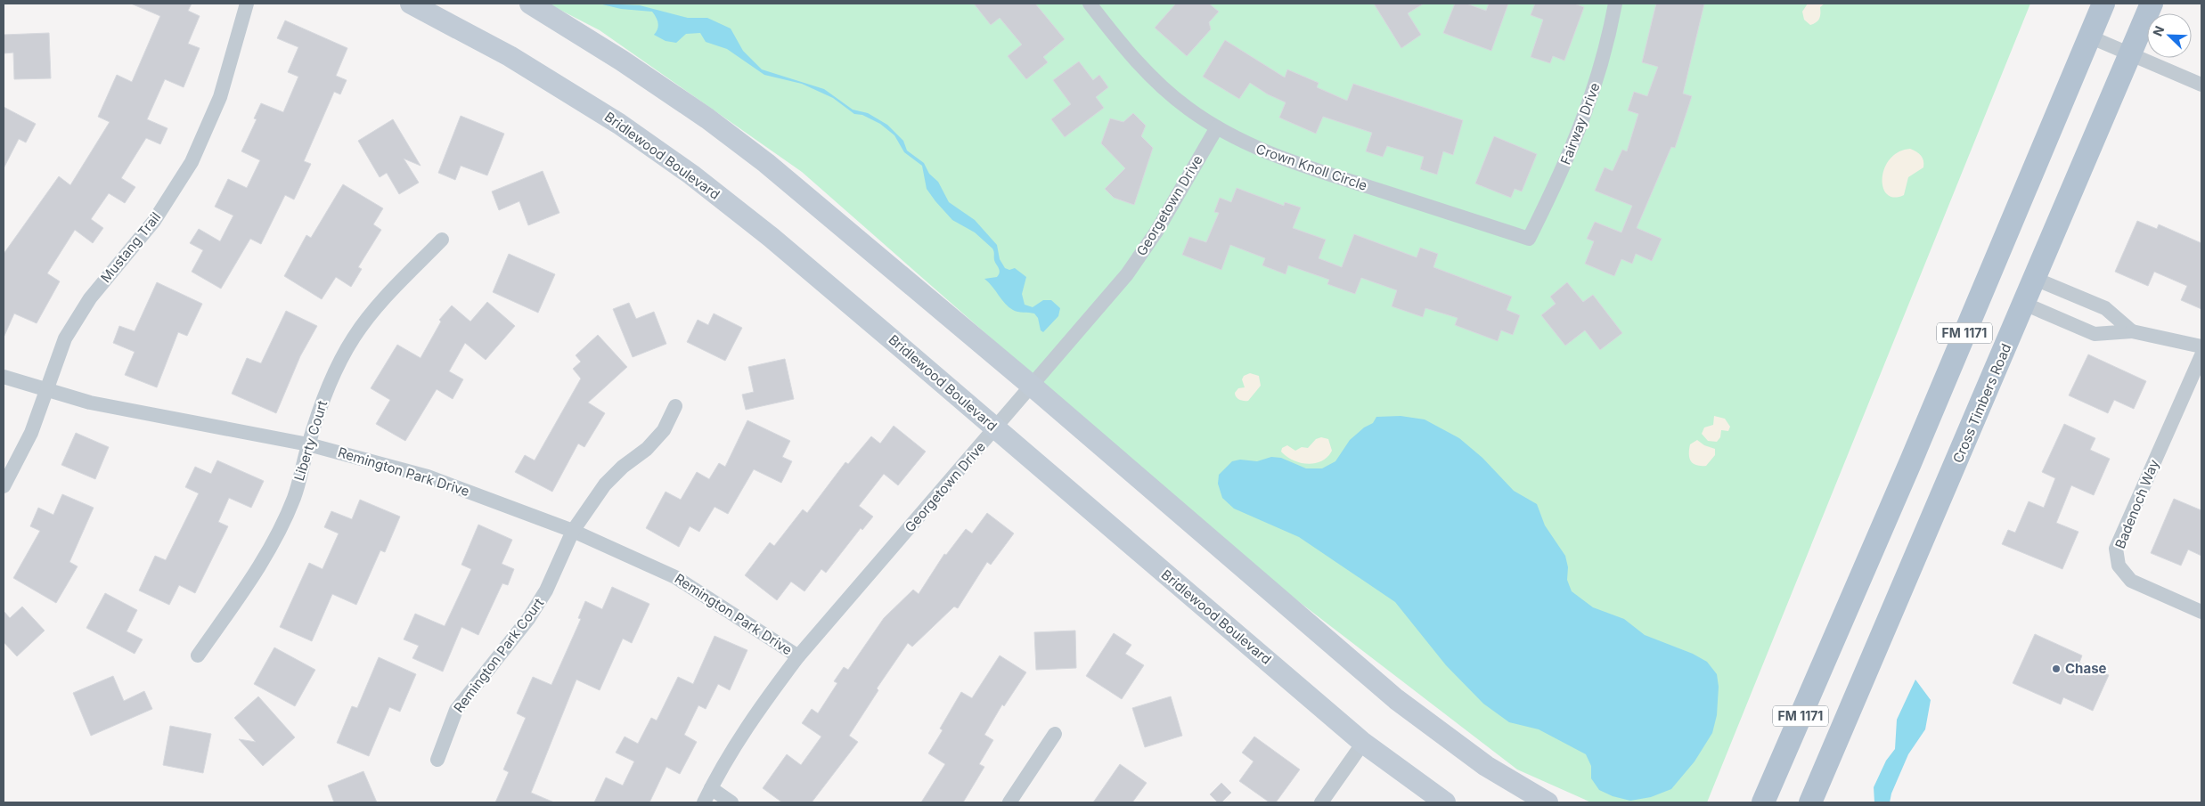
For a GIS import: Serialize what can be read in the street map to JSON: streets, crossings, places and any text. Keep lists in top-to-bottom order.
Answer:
{
  "streets": {
    "main road": ["Bridlewood Boulevard", "FM 1171", "Cross Timbers Road"],
    "street": [
      "Fairway Drive",
      "Crown Knoll Circle",
      "Georgetown Drive",
      "Mustang Trail",
      "Liberty Court",
      "Remington Park Drive",
      "Badenoch Way",
      "Remington Park Court"
    ]
  },
  "crossings": [
    ["Fairway Drive", "Crown Knoll Circle"],
    ["Bridlewood Boulevard", "Georgetown Drive"],
    ["Crown Knoll Circle", "Georgetown Drive"],
    ["Georgetown Drive", "Remington Park Drive"],
    ["Mustang Trail", "Remington Park Drive"],
    ["Liberty Court", "Remington Park Drive"],
    ["Remington Park Drive", "Remington Park Court"]
  ],
  "places": ["Chase"],
  "north": "top left"
}
